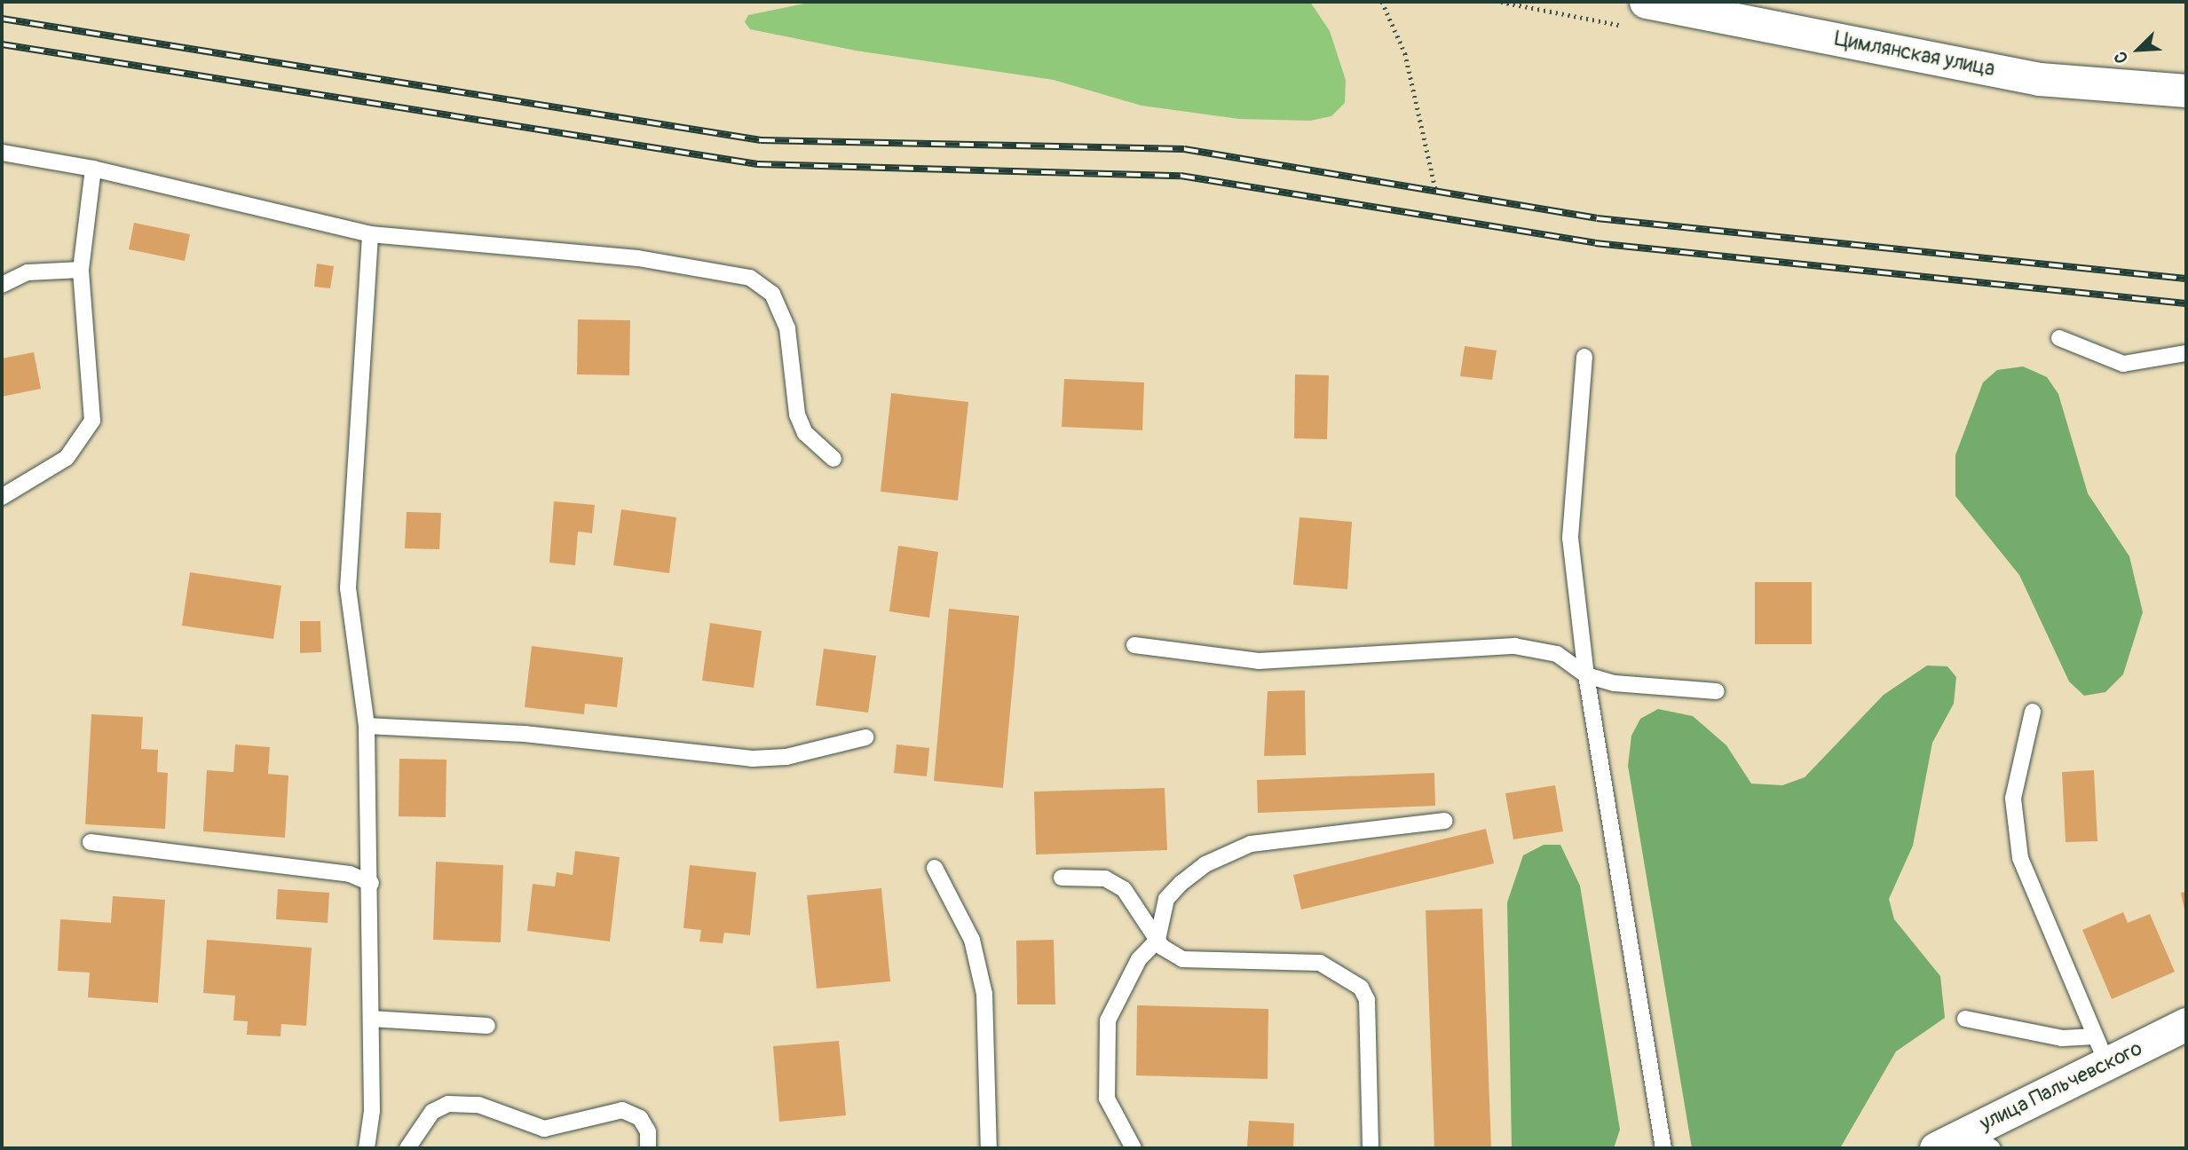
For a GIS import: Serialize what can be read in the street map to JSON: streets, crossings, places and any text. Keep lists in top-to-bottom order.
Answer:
{
  "streets": {
    "street": ["Цимлянская улица", "улица Пальчевского"]
  },
  "north": "bottom left"
}
